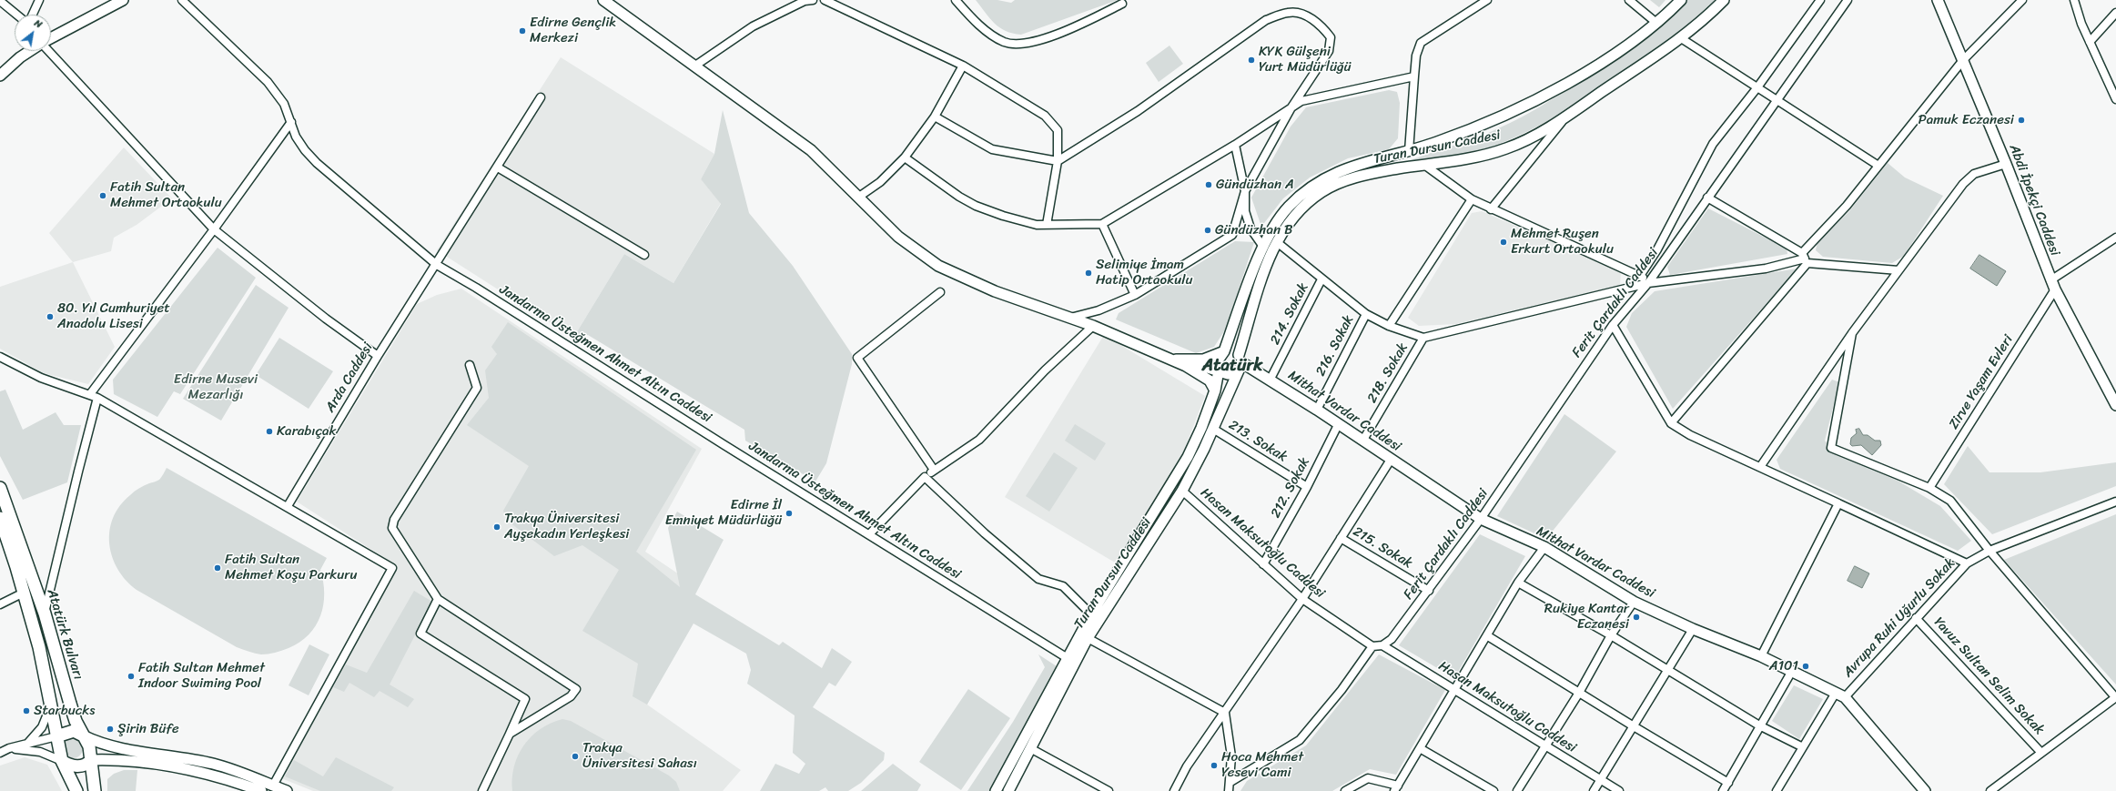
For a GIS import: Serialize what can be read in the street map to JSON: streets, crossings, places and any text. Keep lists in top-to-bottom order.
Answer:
{
  "streets": {
    "main road": [
      "Turan Dursun Caddesi",
      "Abdi İpekçi Caddesi",
      "Mithat Vardar Caddesi",
      "Atatürk Bulvarı"
    ],
    "street": [
      "Ferit Çardaklı Caddesi",
      "214. Sokak",
      "216. Sokak",
      "Jandarma Üsteğmen Ahmet Altın Caddesi",
      "218. Sokak",
      "Arda Caddesi",
      "Zirve Yaşam Evleri",
      "213. Sokak",
      "212. Sokak",
      "Hasan Maksutoğlu Caddesi",
      "215. Sokak",
      "Avrupa Ruhi Uğurlu Sokak",
      "Yavuz Sultan Selim Sokak"
    ]
  },
  "crossings": [
    ["Turan Dursun Caddesi", "Jandarma Üsteğmen Ahmet Altın Caddesi"],
    ["Turan Dursun Caddesi", "Mithat Vardar Caddesi"],
    ["Turan Dursun Caddesi", "213. Sokak"],
    ["Turan Dursun Caddesi", "Hasan Maksutoğlu Caddesi"],
    ["Abdi İpekçi Caddesi", "Zirve Yaşam Evleri"],
    ["Ferit Çardaklı Caddesi", "Mithat Vardar Caddesi"],
    ["Ferit Çardaklı Caddesi", "Hasan Maksutoğlu Caddesi"],
    ["Ferit Çardaklı Caddesi", "215. Sokak"],
    ["214. Sokak", "Mithat Vardar Caddesi"],
    ["216. Sokak", "Mithat Vardar Caddesi"],
    ["Jandarma Üsteğmen Ahmet Altın Caddesi", "Arda Caddesi"],
    ["218. Sokak", "Mithat Vardar Caddesi"],
    ["Mithat Vardar Caddesi", "212. Sokak"],
    ["Mithat Vardar Caddesi", "Avrupa Ruhi Uğurlu Sokak"],
    ["213. Sokak", "212. Sokak"],
    ["212. Sokak", "Hasan Maksutoğlu Caddesi"],
    ["Avrupa Ruhi Uğurlu Sokak", "Yavuz Sultan Selim Sokak"]
  ],
  "districts": ["Atatürk"],
  "parks": ["Edirne Musevi Mezarlığı"],
  "places": [
    "Edirne Gençlik Merkezi",
    "KYK Gülşeni Yurt Müdürlüğü",
    "Pamuk Eczanesi",
    "Gündüzhan A",
    "Fatih Sultan Mehmet Ortaokulu",
    "Gündüzhan B",
    "Mehmet Ruşen Erkurt Ortaokulu",
    "Selimiye İmam Hatip Ortaokulu",
    "80. Yıl Cumhuriyet Anadolu Lisesi",
    "Karabıçak",
    "Edirne İl Emniyet Müdürlüğü",
    "Trakya Üniversitesi Ayşekadın Yerleşkesi",
    "Fatih Sultan Mehmet Koşu Parkuru",
    "Rukiye Kantar Eczanesi",
    "A101",
    "Fatih Sultan Mehmet Indoor Swiming Pool",
    "Starbucks",
    "Şirin Büfe",
    "Trakya Üniversitesi Sahası",
    "Hoca Mehmet Yesevi Cami"
  ],
  "north": "top right"
}
